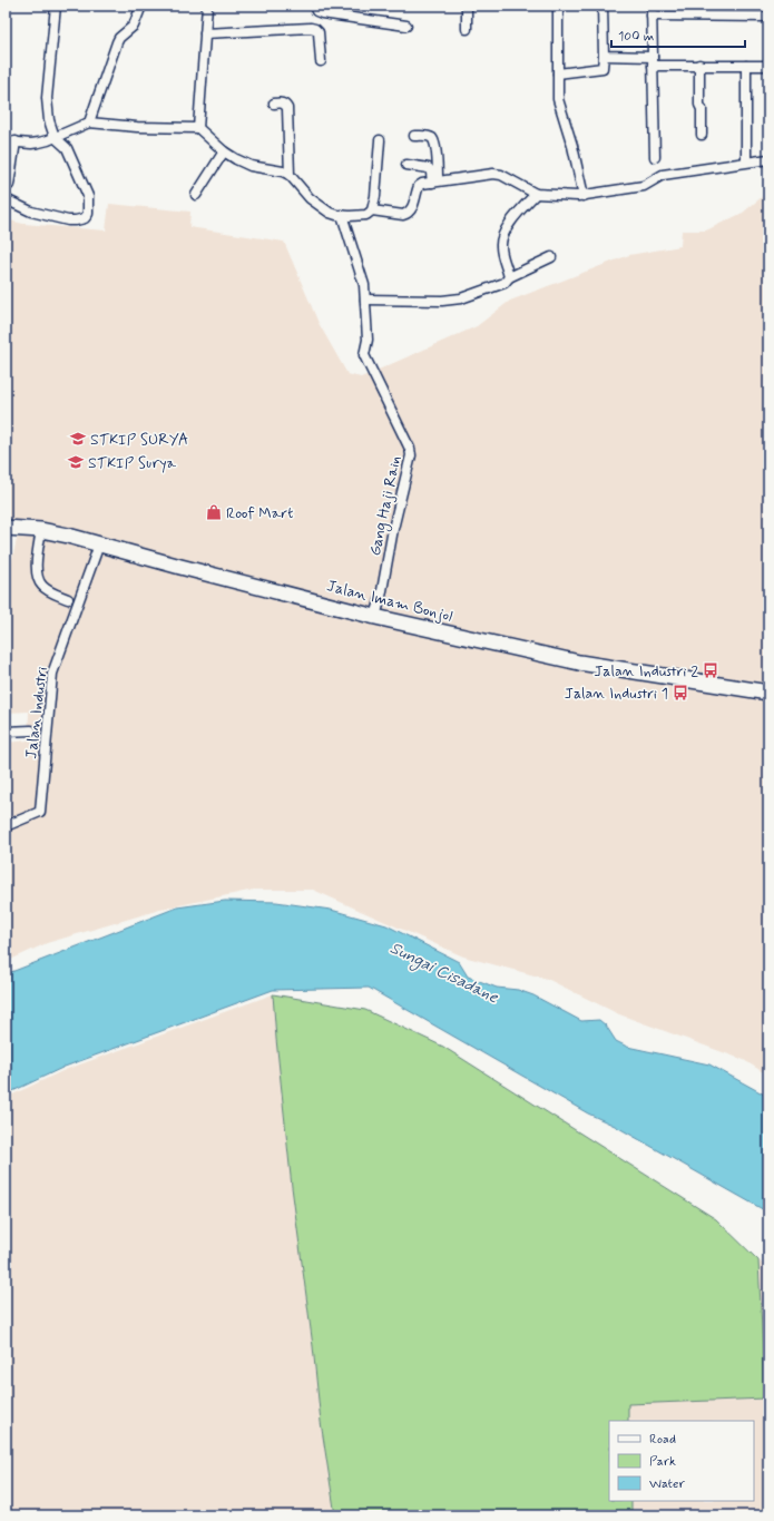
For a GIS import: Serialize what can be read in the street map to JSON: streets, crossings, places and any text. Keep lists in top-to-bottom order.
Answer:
{
  "streets": {
    "main road": ["Jalan Imam Bonjol"],
    "street": ["Gang Haji Rain", "Jalan Industri"]
  },
  "crossings": [
    ["Gang Haji Rain", "Jalan Imam Bonjol"],
    ["Jalan Imam Bonjol", "Jalan Industri"]
  ],
  "water": ["Sungai Cisadane"],
  "places": {
    "school or university": ["STKIP SURYA", "STKIP Surya"],
    "shop": ["Roof Mart"],
    "bus stop": ["Jalan Industri 2", "Jalan Industri 1"]
  },
  "legend": ["Road", "Park", "Water"],
  "scale_bar": "100 m"
}
